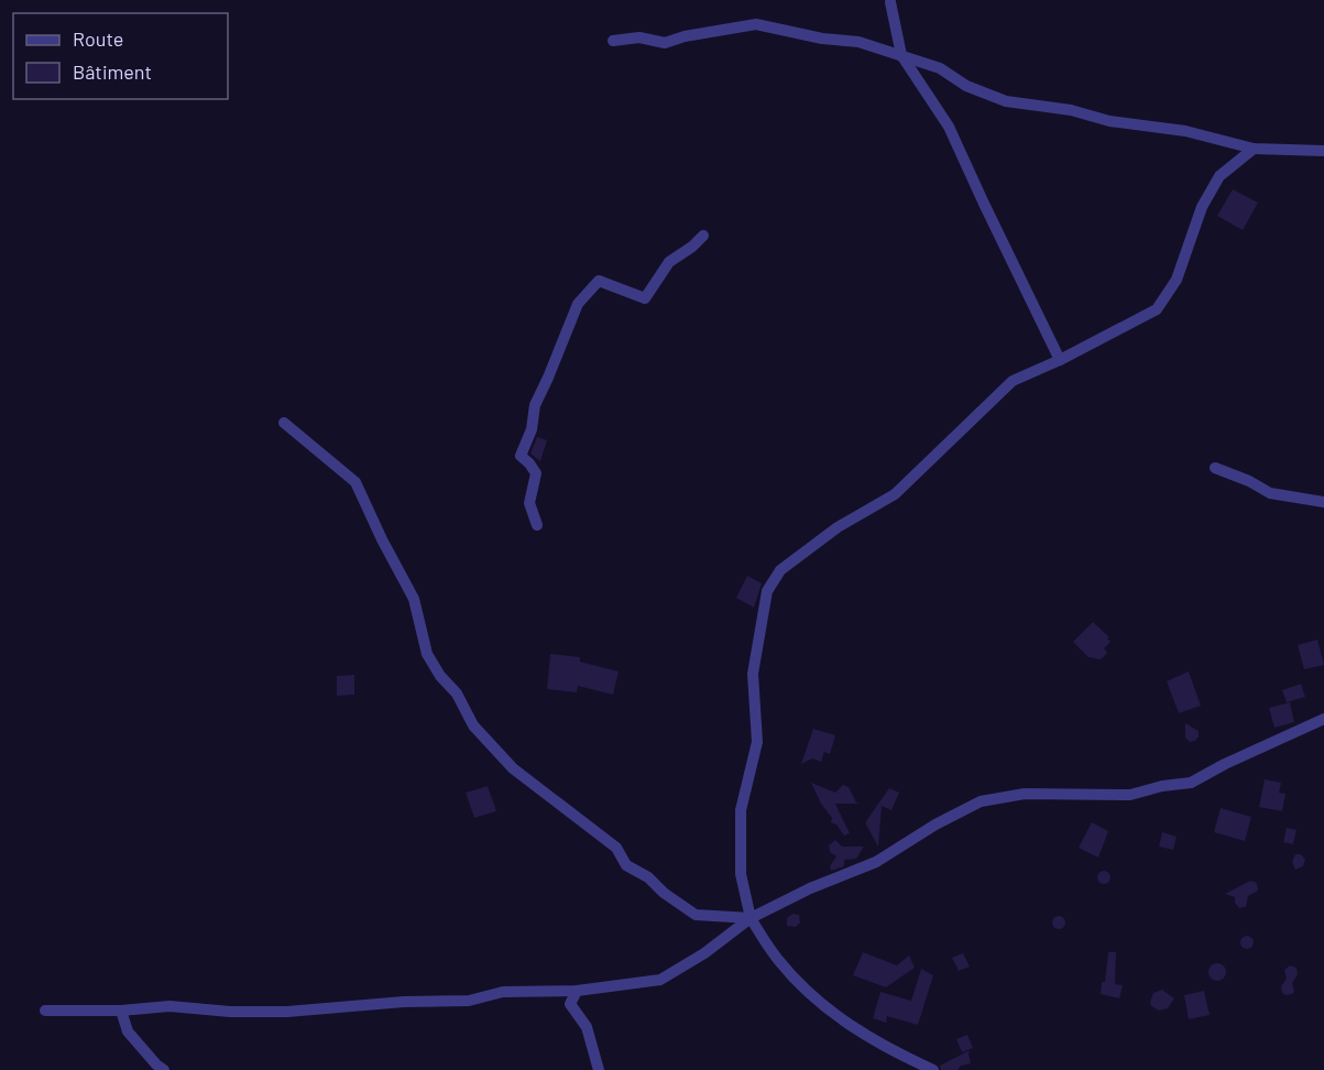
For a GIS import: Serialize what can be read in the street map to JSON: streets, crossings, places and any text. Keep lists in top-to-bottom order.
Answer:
{
  "legend": ["Route", "Bâtiment"]
}
